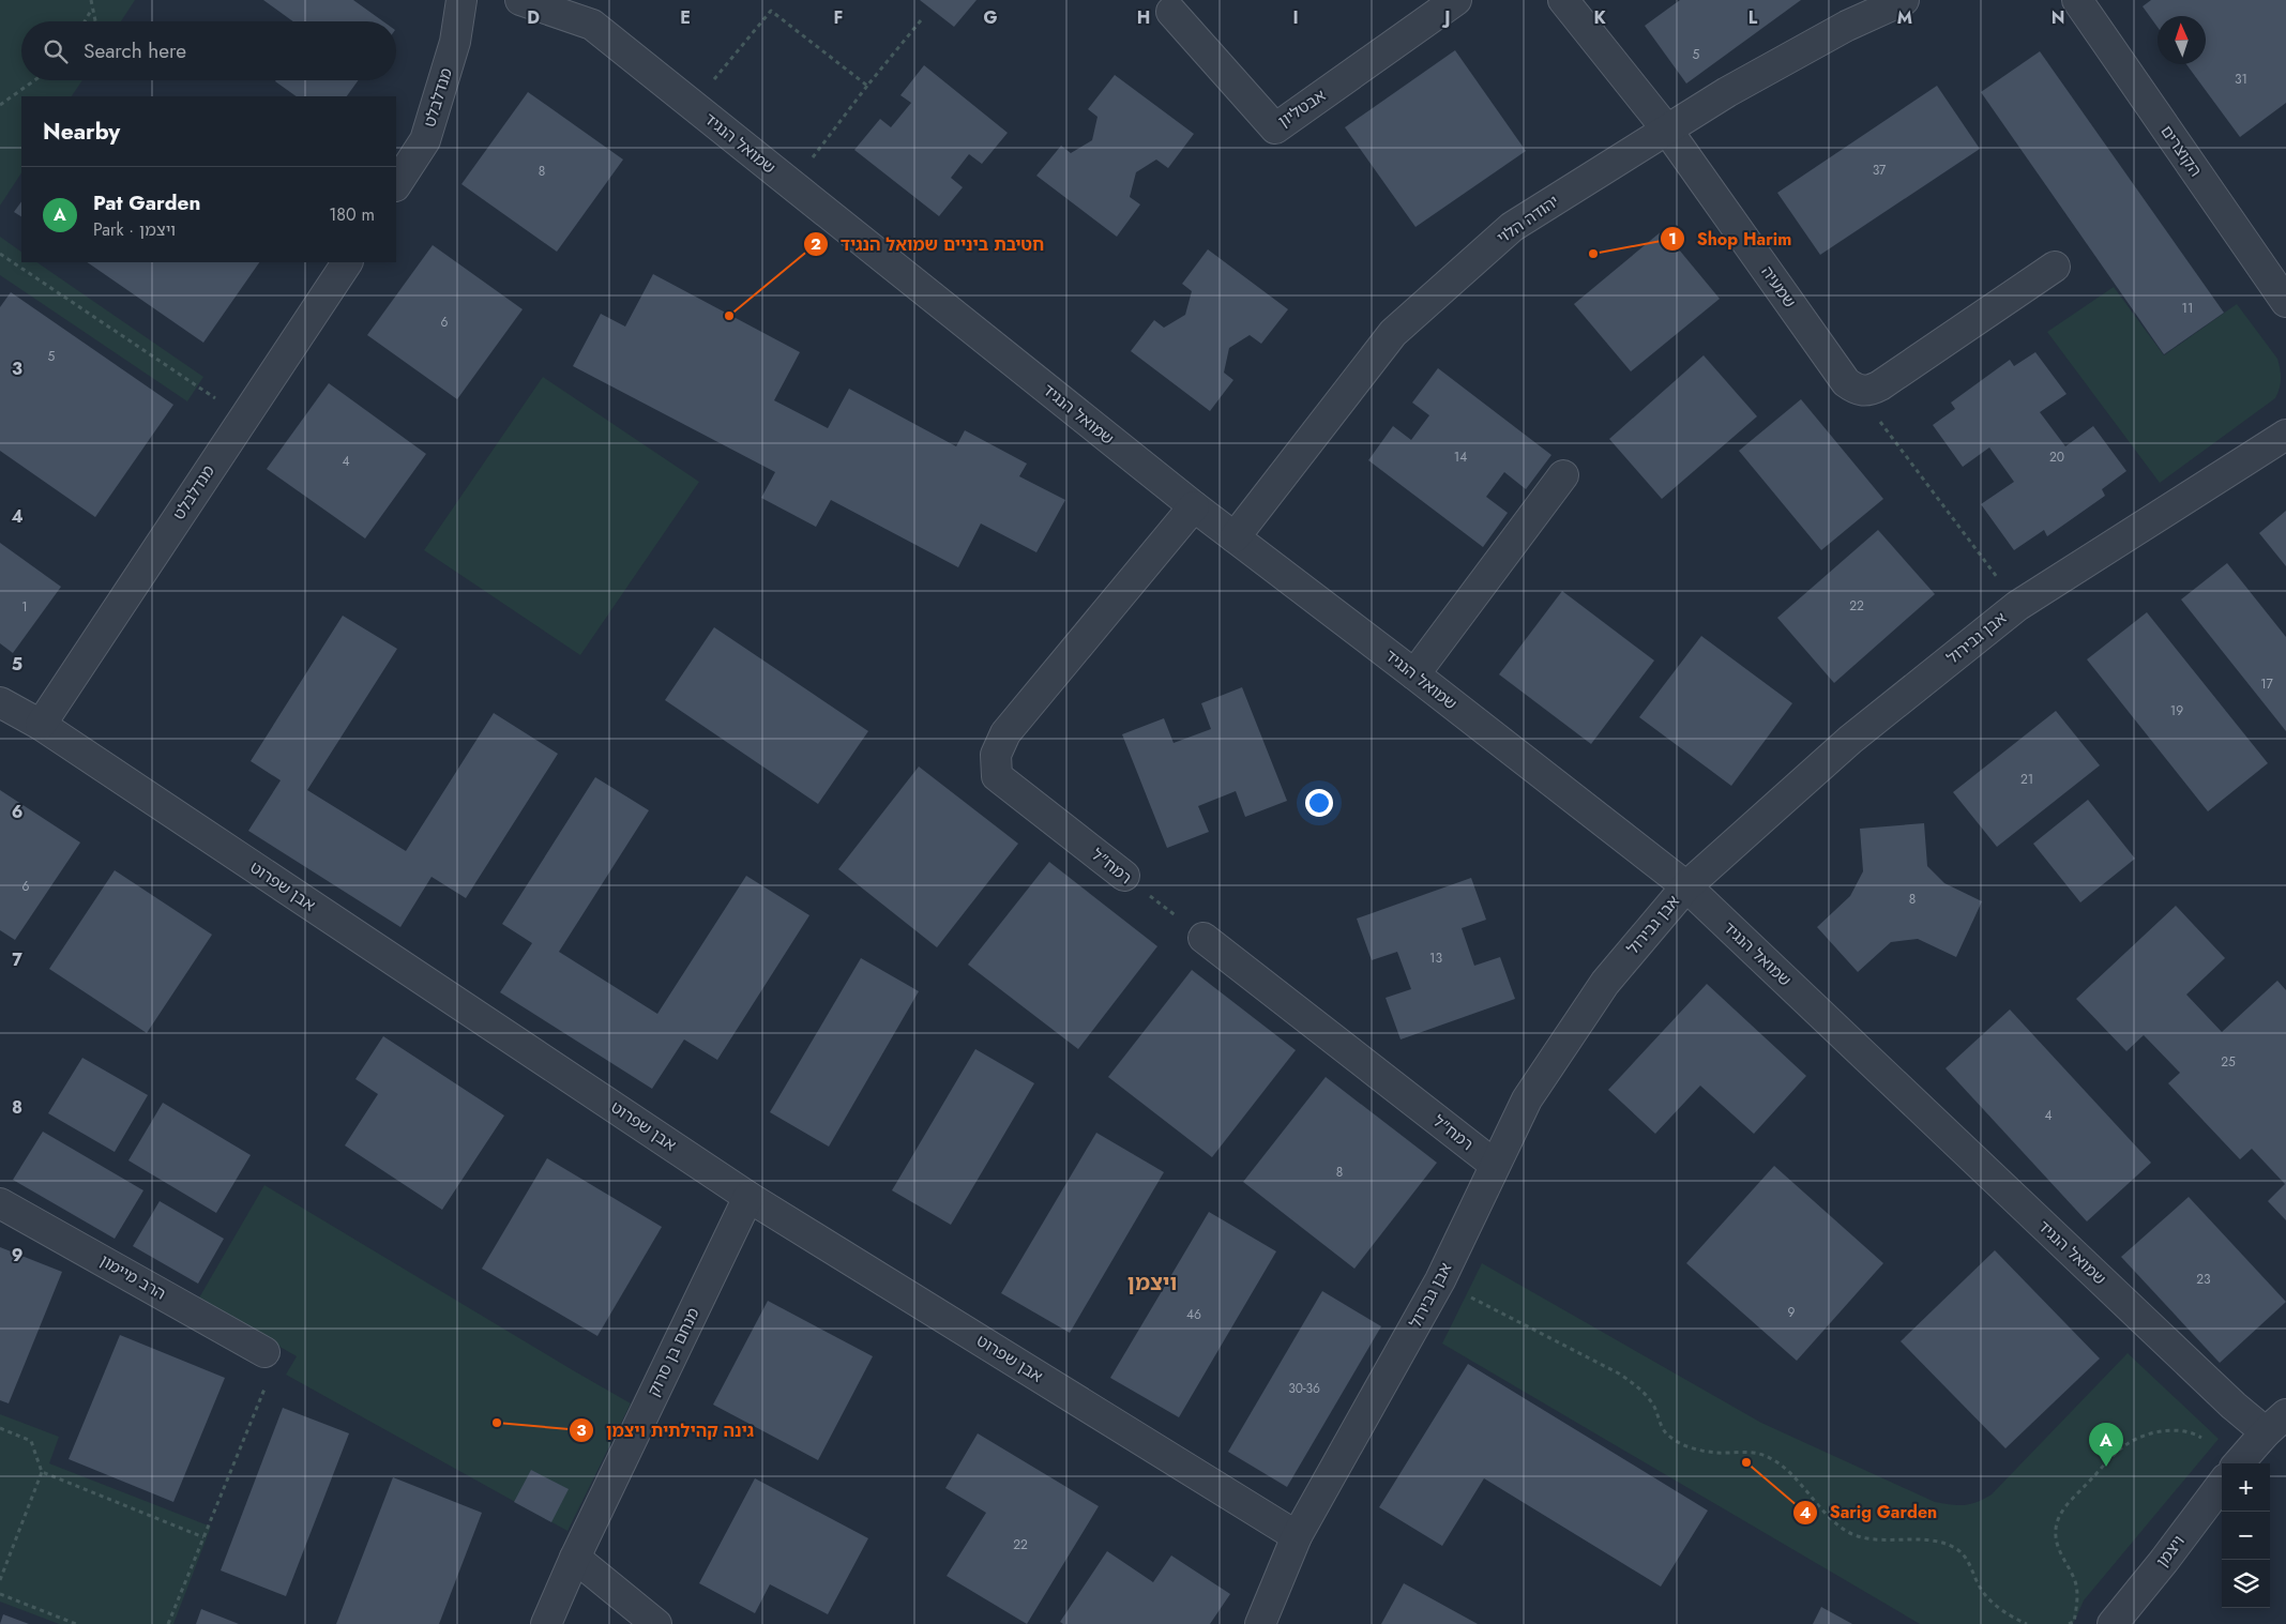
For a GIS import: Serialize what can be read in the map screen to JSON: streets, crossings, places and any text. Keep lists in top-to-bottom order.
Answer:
{
  "streets": {
    "street": [
      "מנדלבלט",
      "אבטליון",
      "שמואל הנגיד",
      "הקוצרים",
      "יהודה הלוי",
      "שמעיה",
      "אבן גבירול",
      "רמח\"ל",
      "אבן שפרוט",
      "הרב מיימון",
      "מנחם בן סרוק",
      "ויצמן"
    ]
  },
  "crossings": [
    ["מנדלבלט", "אבן שפרוט"],
    ["שמואל הנגיד", "יהודה הלוי"],
    ["שמואל הנגיד", "אבן גבירול"],
    ["שמואל הנגיד", "רמח\"ל"],
    ["יהודה הלוי", "שמעיה"],
    ["אבן גבירול", "רמח\"ל"],
    ["אבן גבירול", "אבן שפרוט"],
    ["אבן שפרוט", "מנחם בן סרוק"]
  ],
  "districts": ["ויצמן"],
  "places": [
    "Shop Harim",
    "חטיבת ביניים שמואל הנגיד",
    "גינה קהילתית ויצמן",
    "Sarig Garden"
  ],
  "house_numbers": [
    "5",
    "31",
    "37",
    "8",
    "11",
    "6",
    "5",
    "14",
    "20",
    "4",
    "22",
    "1",
    "17",
    "19",
    "21",
    "6",
    "8",
    "13",
    "25",
    "4",
    "8",
    "23",
    "9",
    "46",
    "30-36",
    "22"
  ],
  "north": "top",
  "page": {
    "search": "Search here",
    "heading": "Nearby",
    "list": [
      {
        "mark": "A",
        "name": "Pat Garden",
        "note": "Park · ויצמן",
        "value": "180 m"
      }
    ],
    "pins": "A",
    "map_buttons": ["+", "−"]
  },
  "grid": {
    "columns": [
      "D",
      "E",
      "F",
      "G",
      "H",
      "I",
      "J",
      "K",
      "L",
      "M",
      "N"
    ],
    "rows": [
      "3",
      "4",
      "5",
      "6",
      "7",
      "8",
      "9"
    ]
  }
}
